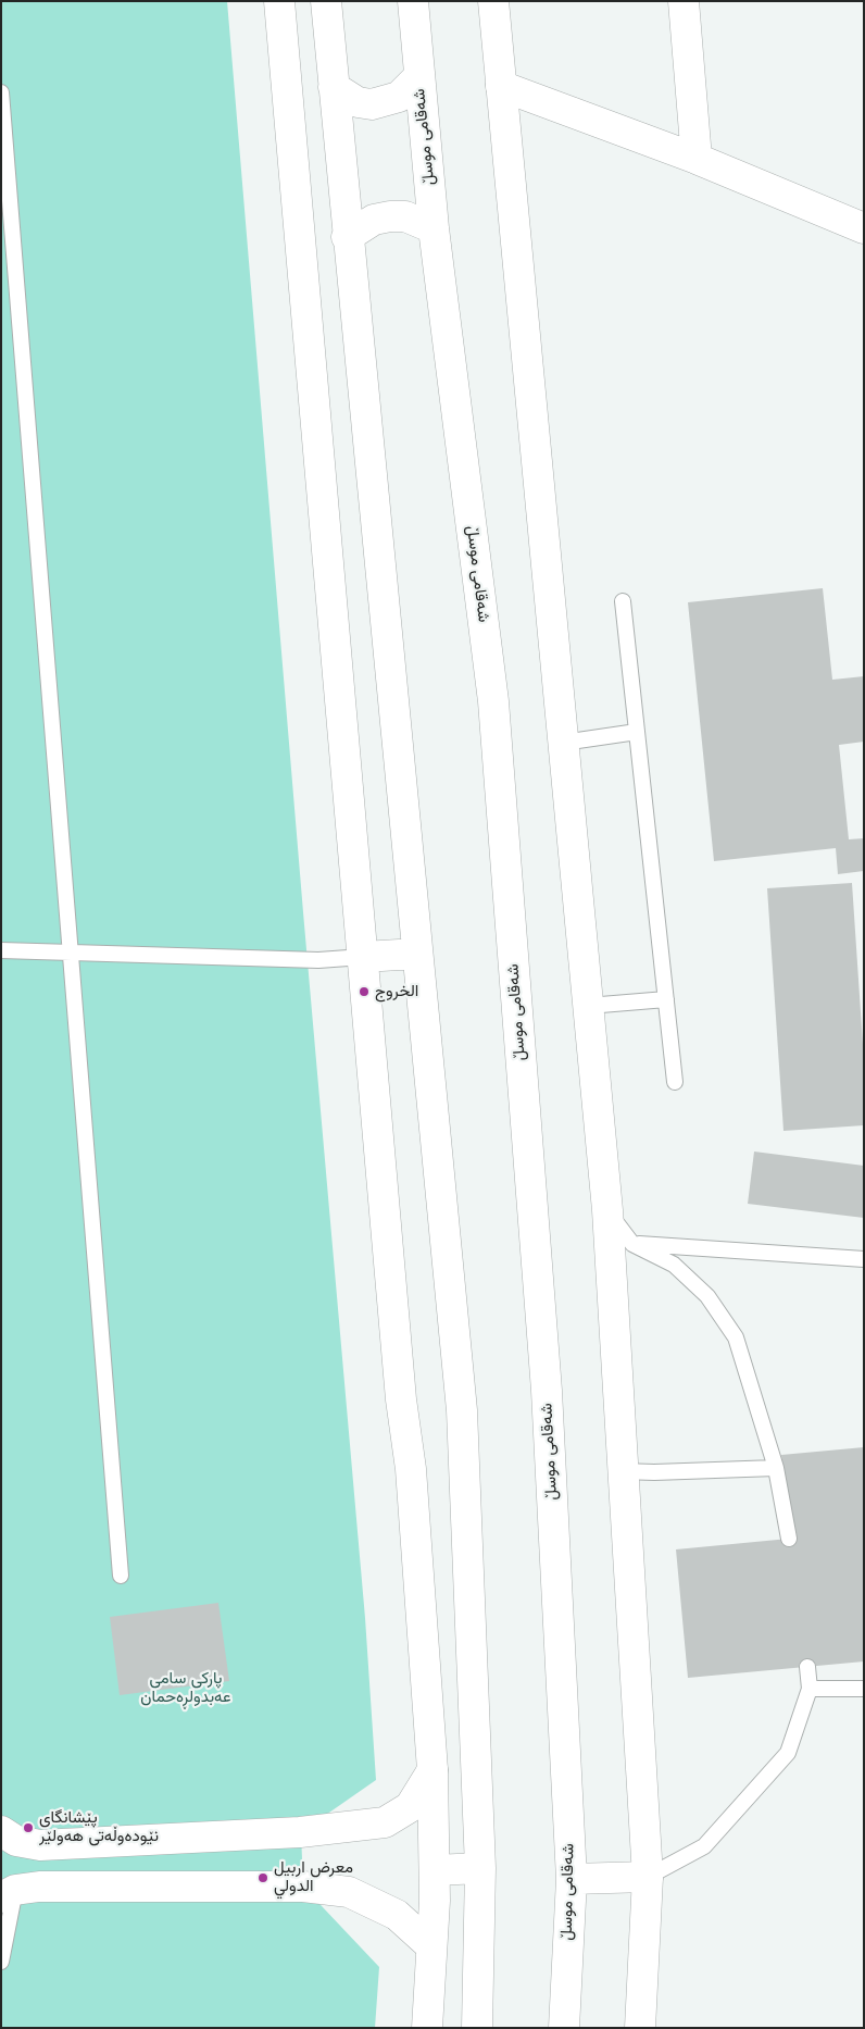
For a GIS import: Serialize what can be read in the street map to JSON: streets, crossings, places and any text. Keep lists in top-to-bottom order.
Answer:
{
  "streets": {
    "main road": ["شەقامی موسڵ"]
  },
  "parks": ["پارکی سامی عەبدولڕەحمان"],
  "places": ["الخروج", "پێشانگای نێودەوڵەتی هەولێر", "معرض اربيل الدولي"]
}
